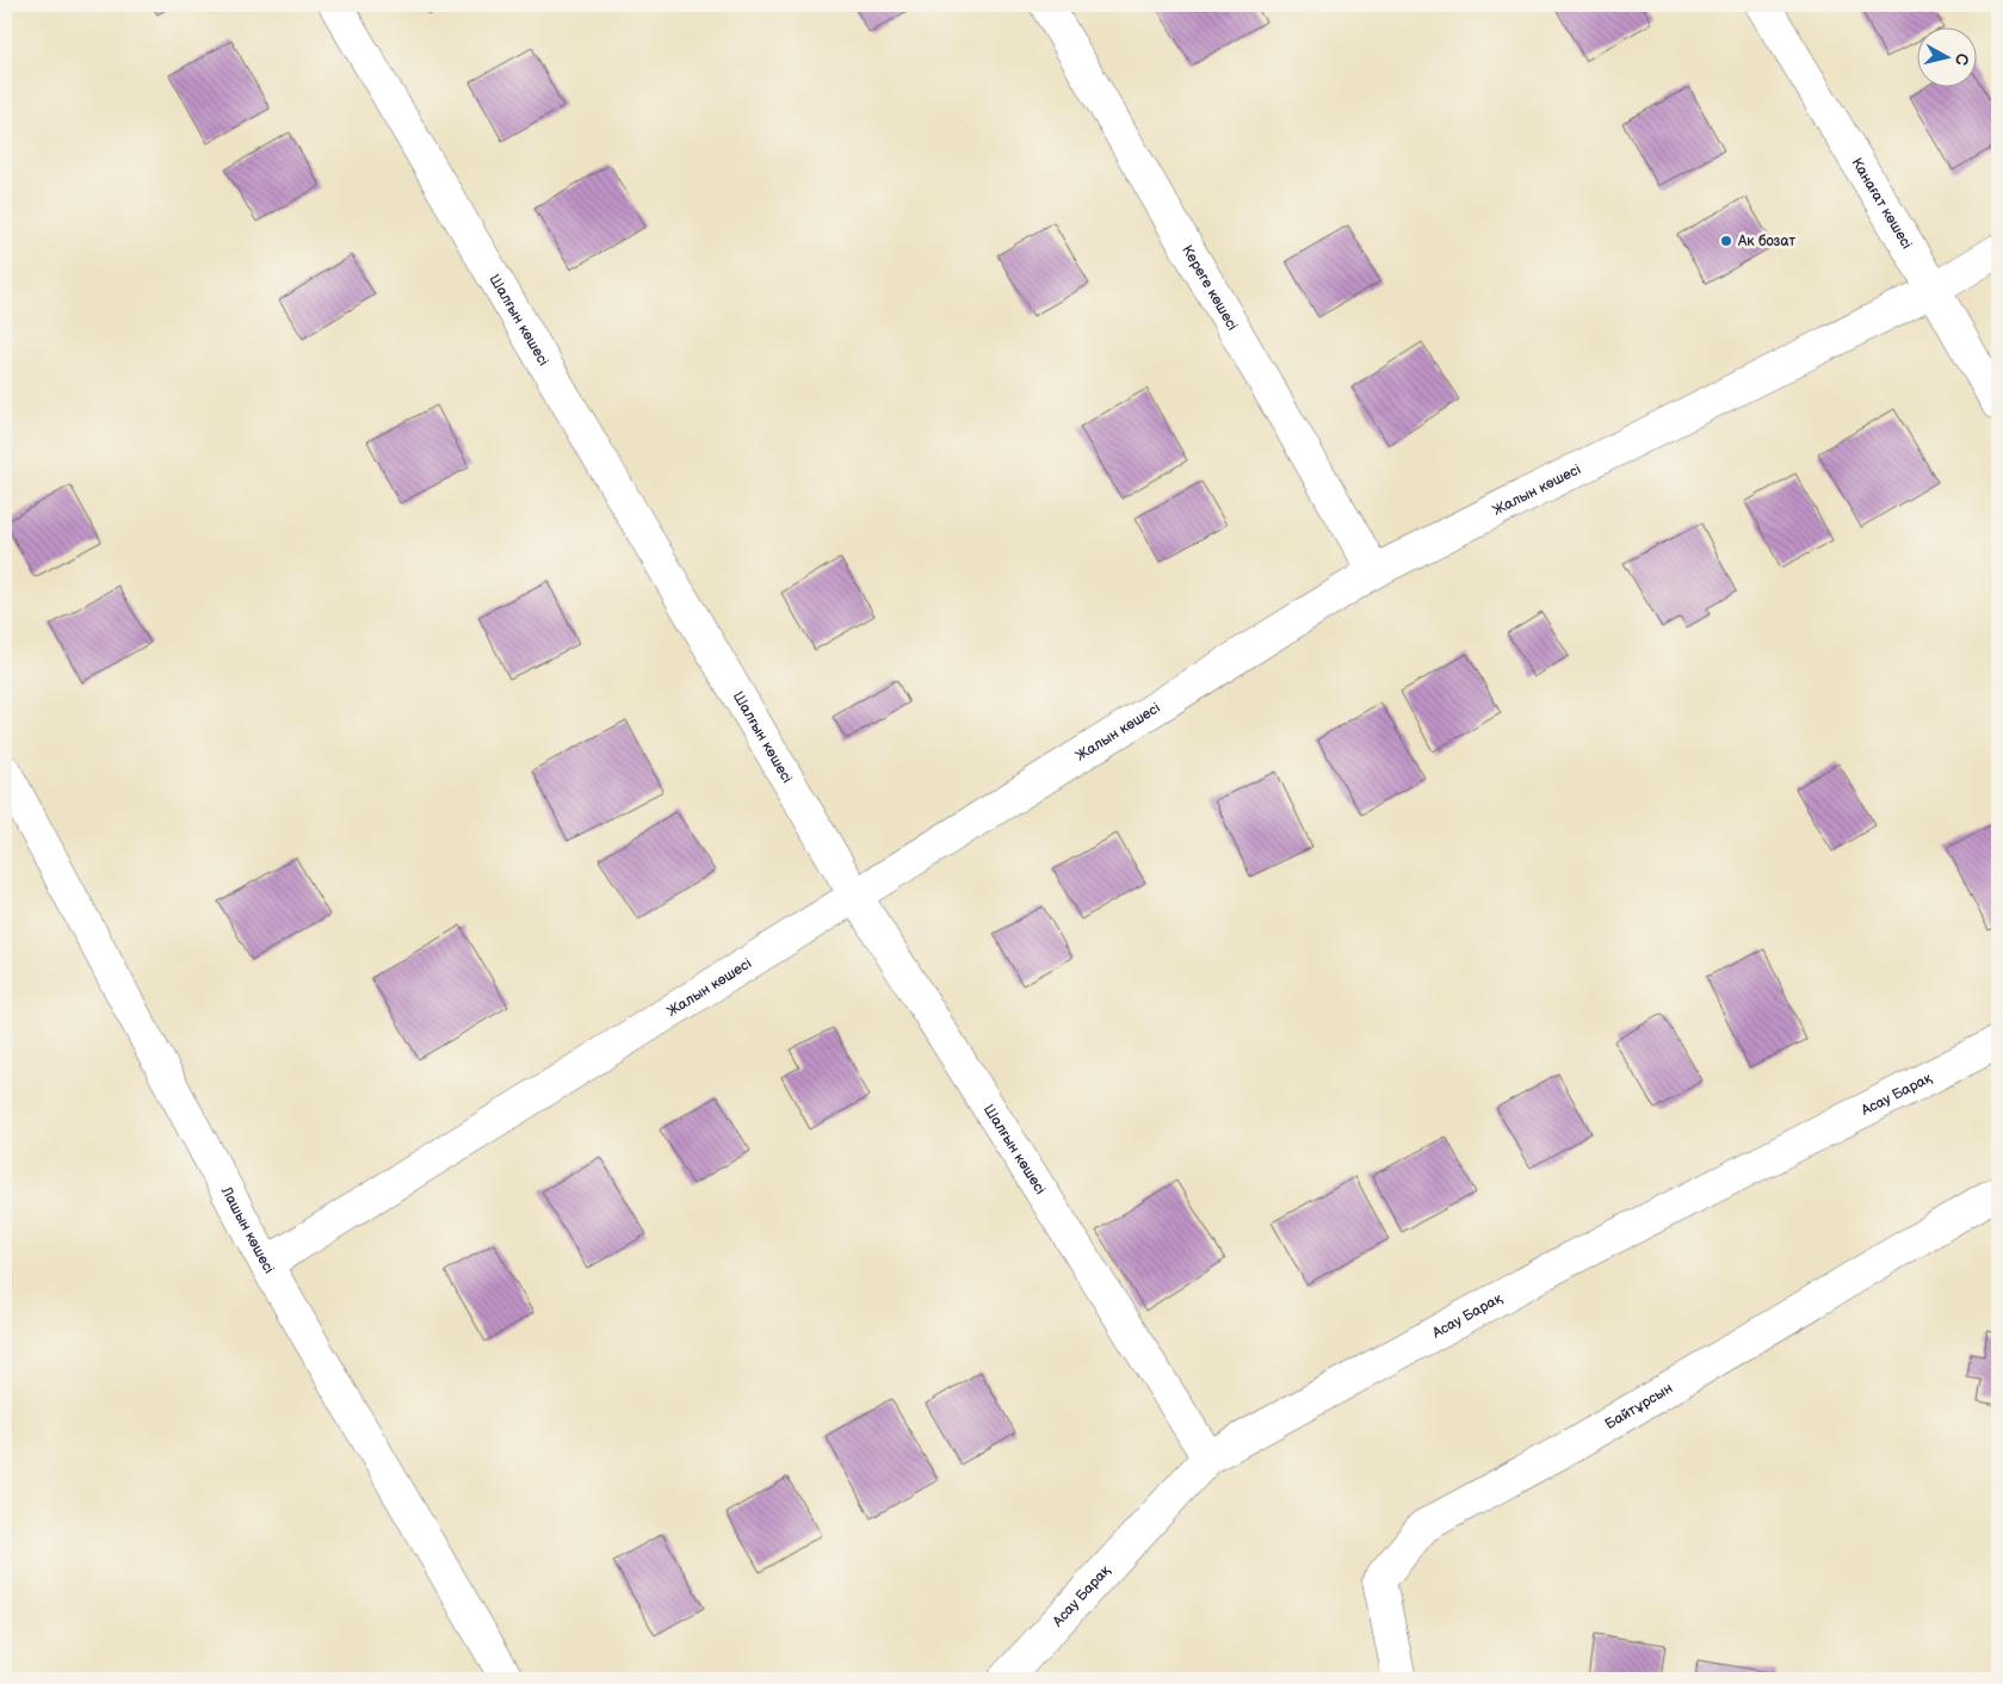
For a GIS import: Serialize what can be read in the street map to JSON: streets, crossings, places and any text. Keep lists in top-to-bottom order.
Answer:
{
  "streets": {
    "street": [
      "Канағат көшесі",
      "Кереге көшесі",
      "Шалғын көшесі",
      "Жалын көшесі",
      "Асау Барақ",
      "Лашын көшесі",
      "Байтұрсын"
    ]
  },
  "crossings": [
    ["Канағат көшесі", "Жалын көшесі"],
    ["Кереге көшесі", "Жалын көшесі"],
    ["Шалғын көшесі", "Жалын көшесі"],
    ["Шалғын көшесі", "Асау Барақ"],
    ["Жалын көшесі", "Лашын көшесі"]
  ],
  "places": ["Ак бозат"],
  "north": "right"
}
